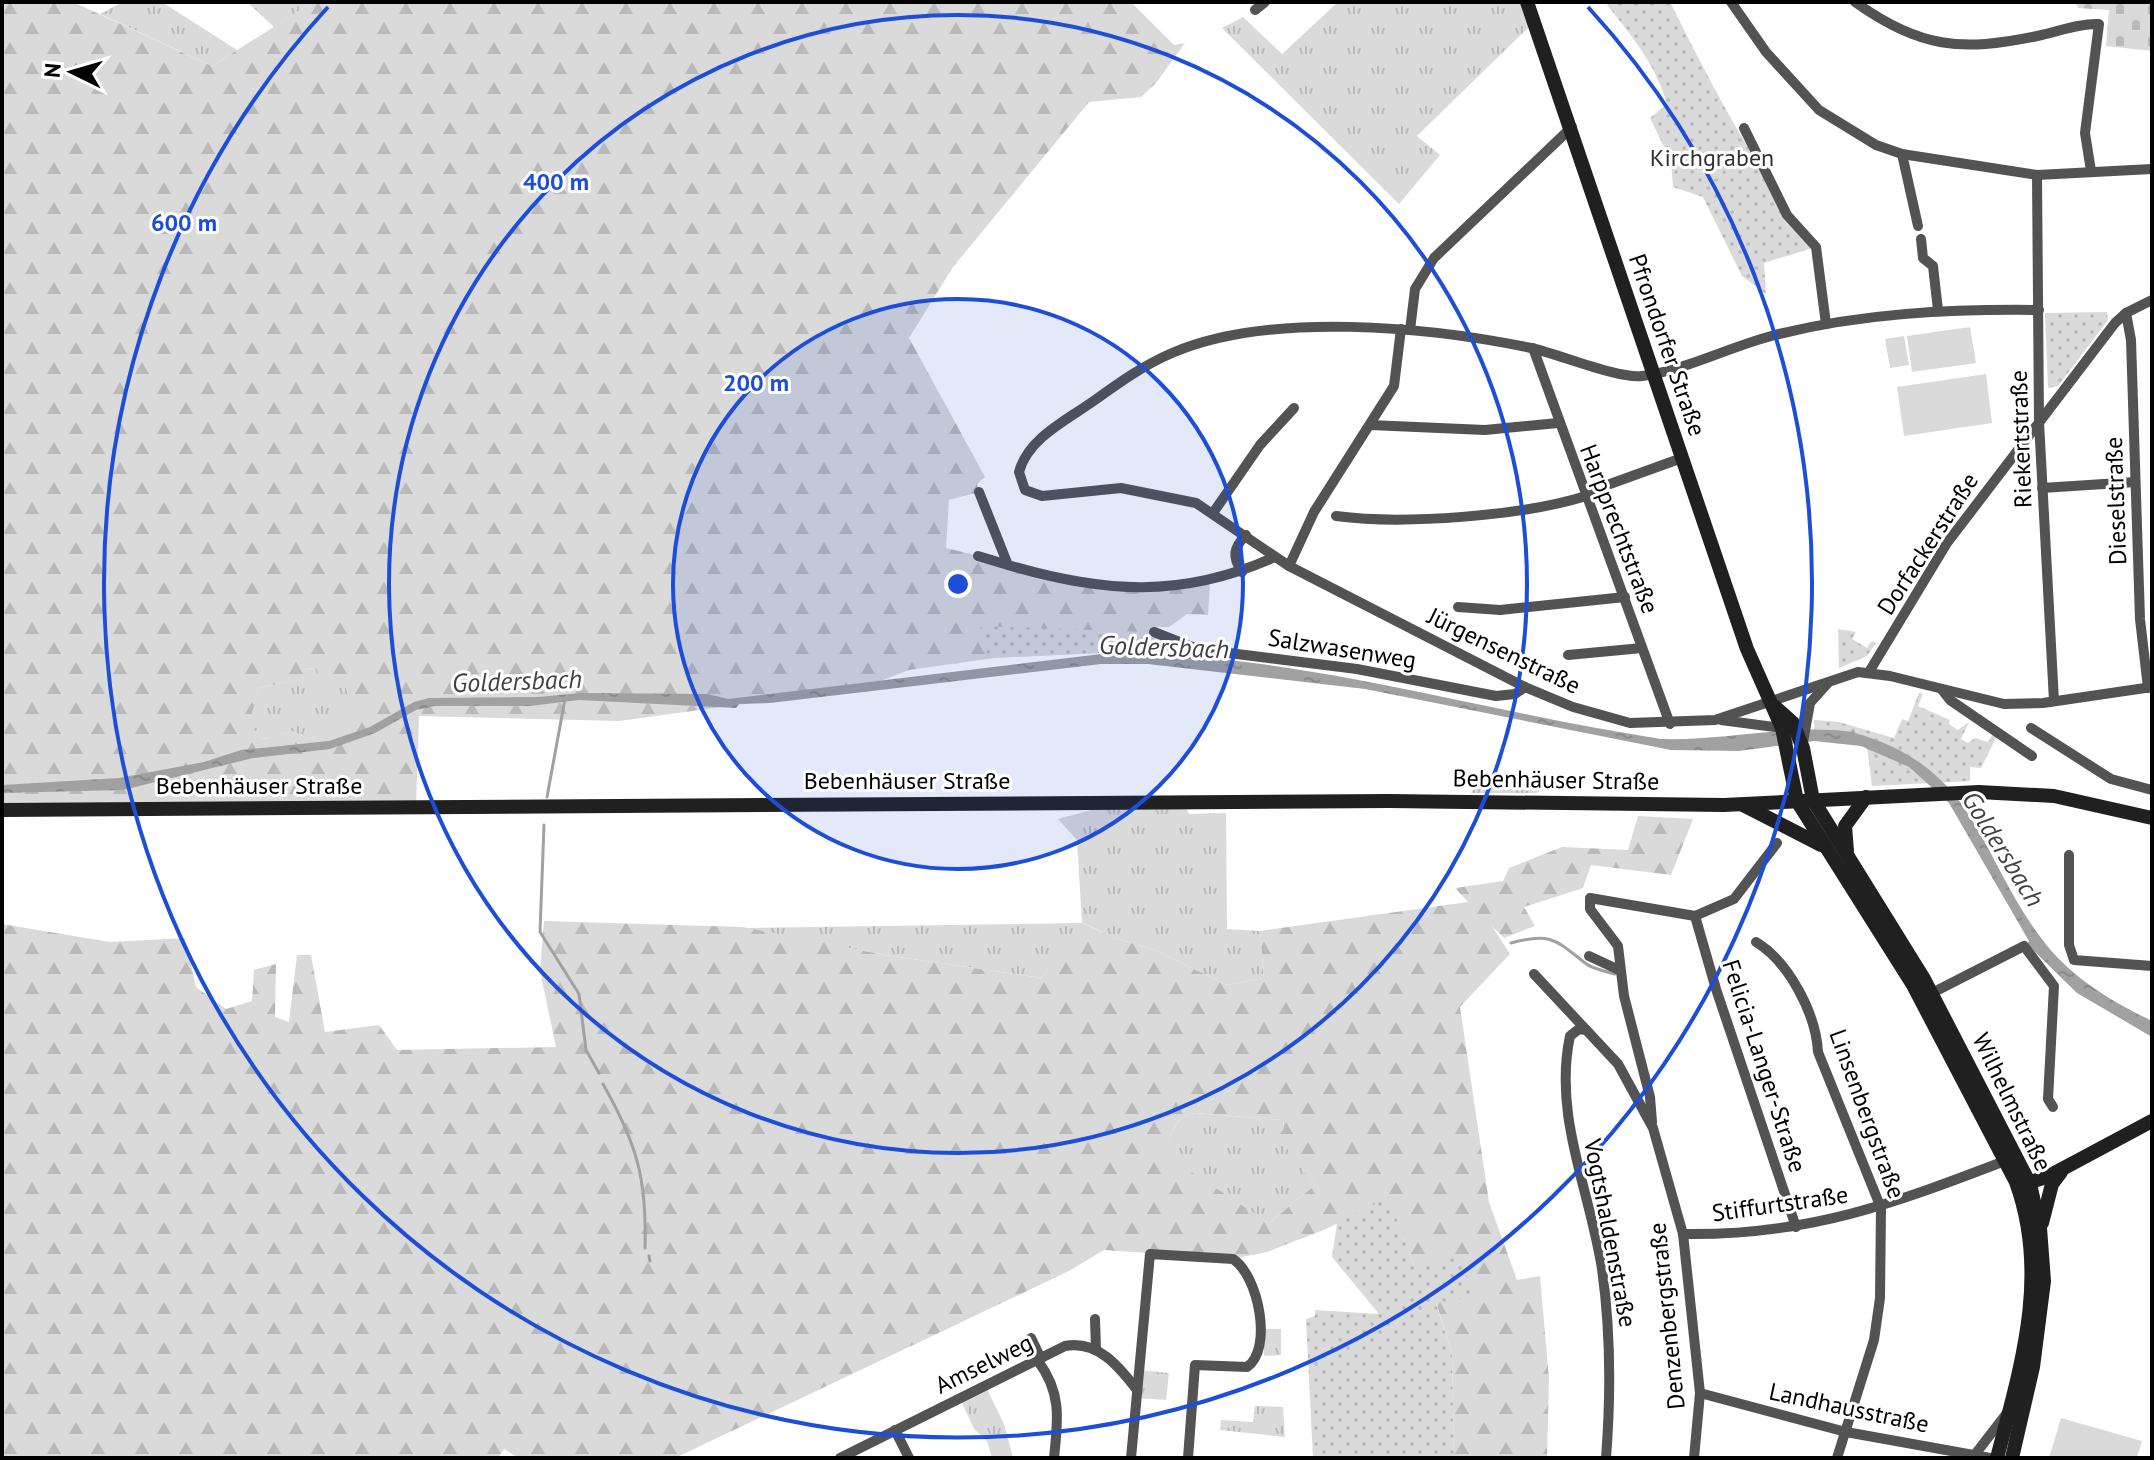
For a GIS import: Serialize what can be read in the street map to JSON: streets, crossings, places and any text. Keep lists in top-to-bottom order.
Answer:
{
  "streets": {
    "main road": ["Pfrondorfer Straße", "Bebenhäuser Straße", "Wilhelmstraße"],
    "street": [
      "Riekertstraße",
      "Dieselstraße",
      "Harpprechtstraße",
      "Dorfackerstraße",
      "Salzwasenweg",
      "Jürgensenstraße",
      "Felicia-Langer-Straße",
      "Linsenbergstraße",
      "Stiffurtstraße",
      "Vogtshaldenstraße",
      "Denzenbergstraße",
      "Amselweg",
      "Landhausstraße"
    ]
  },
  "crossings": [
    ["Pfrondorfer Straße", "Jürgensenstraße"],
    ["Pfrondorfer Straße", "Bebenhäuser Straße"],
    ["Pfrondorfer Straße", "Wilhelmstraße"],
    ["Riekertstraße", "Dorfackerstraße"],
    ["Dieselstraße", "Dorfackerstraße"],
    ["Harpprechtstraße", "Jürgensenstraße"],
    ["Dorfackerstraße", "Jürgensenstraße"],
    ["Salzwasenweg", "Jürgensenstraße"],
    ["Bebenhäuser Straße", "Wilhelmstraße"],
    ["Felicia-Langer-Straße", "Stiffurtstraße"],
    ["Wilhelmstraße", "Stiffurtstraße"],
    ["Wilhelmstraße", "Landhausstraße"],
    ["Linsenbergstraße", "Stiffurtstraße"],
    ["Linsenbergstraße", "Landhausstraße"],
    ["Stiffurtstraße", "Denzenbergstraße"],
    ["Vogtshaldenstraße", "Denzenbergstraße"],
    ["Denzenbergstraße", "Landhausstraße"]
  ],
  "water": ["Goldersbach"],
  "parks": ["Kirchgraben"],
  "north": "left",
  "rings": ["400 m", "600 m", "200 m"]
}
